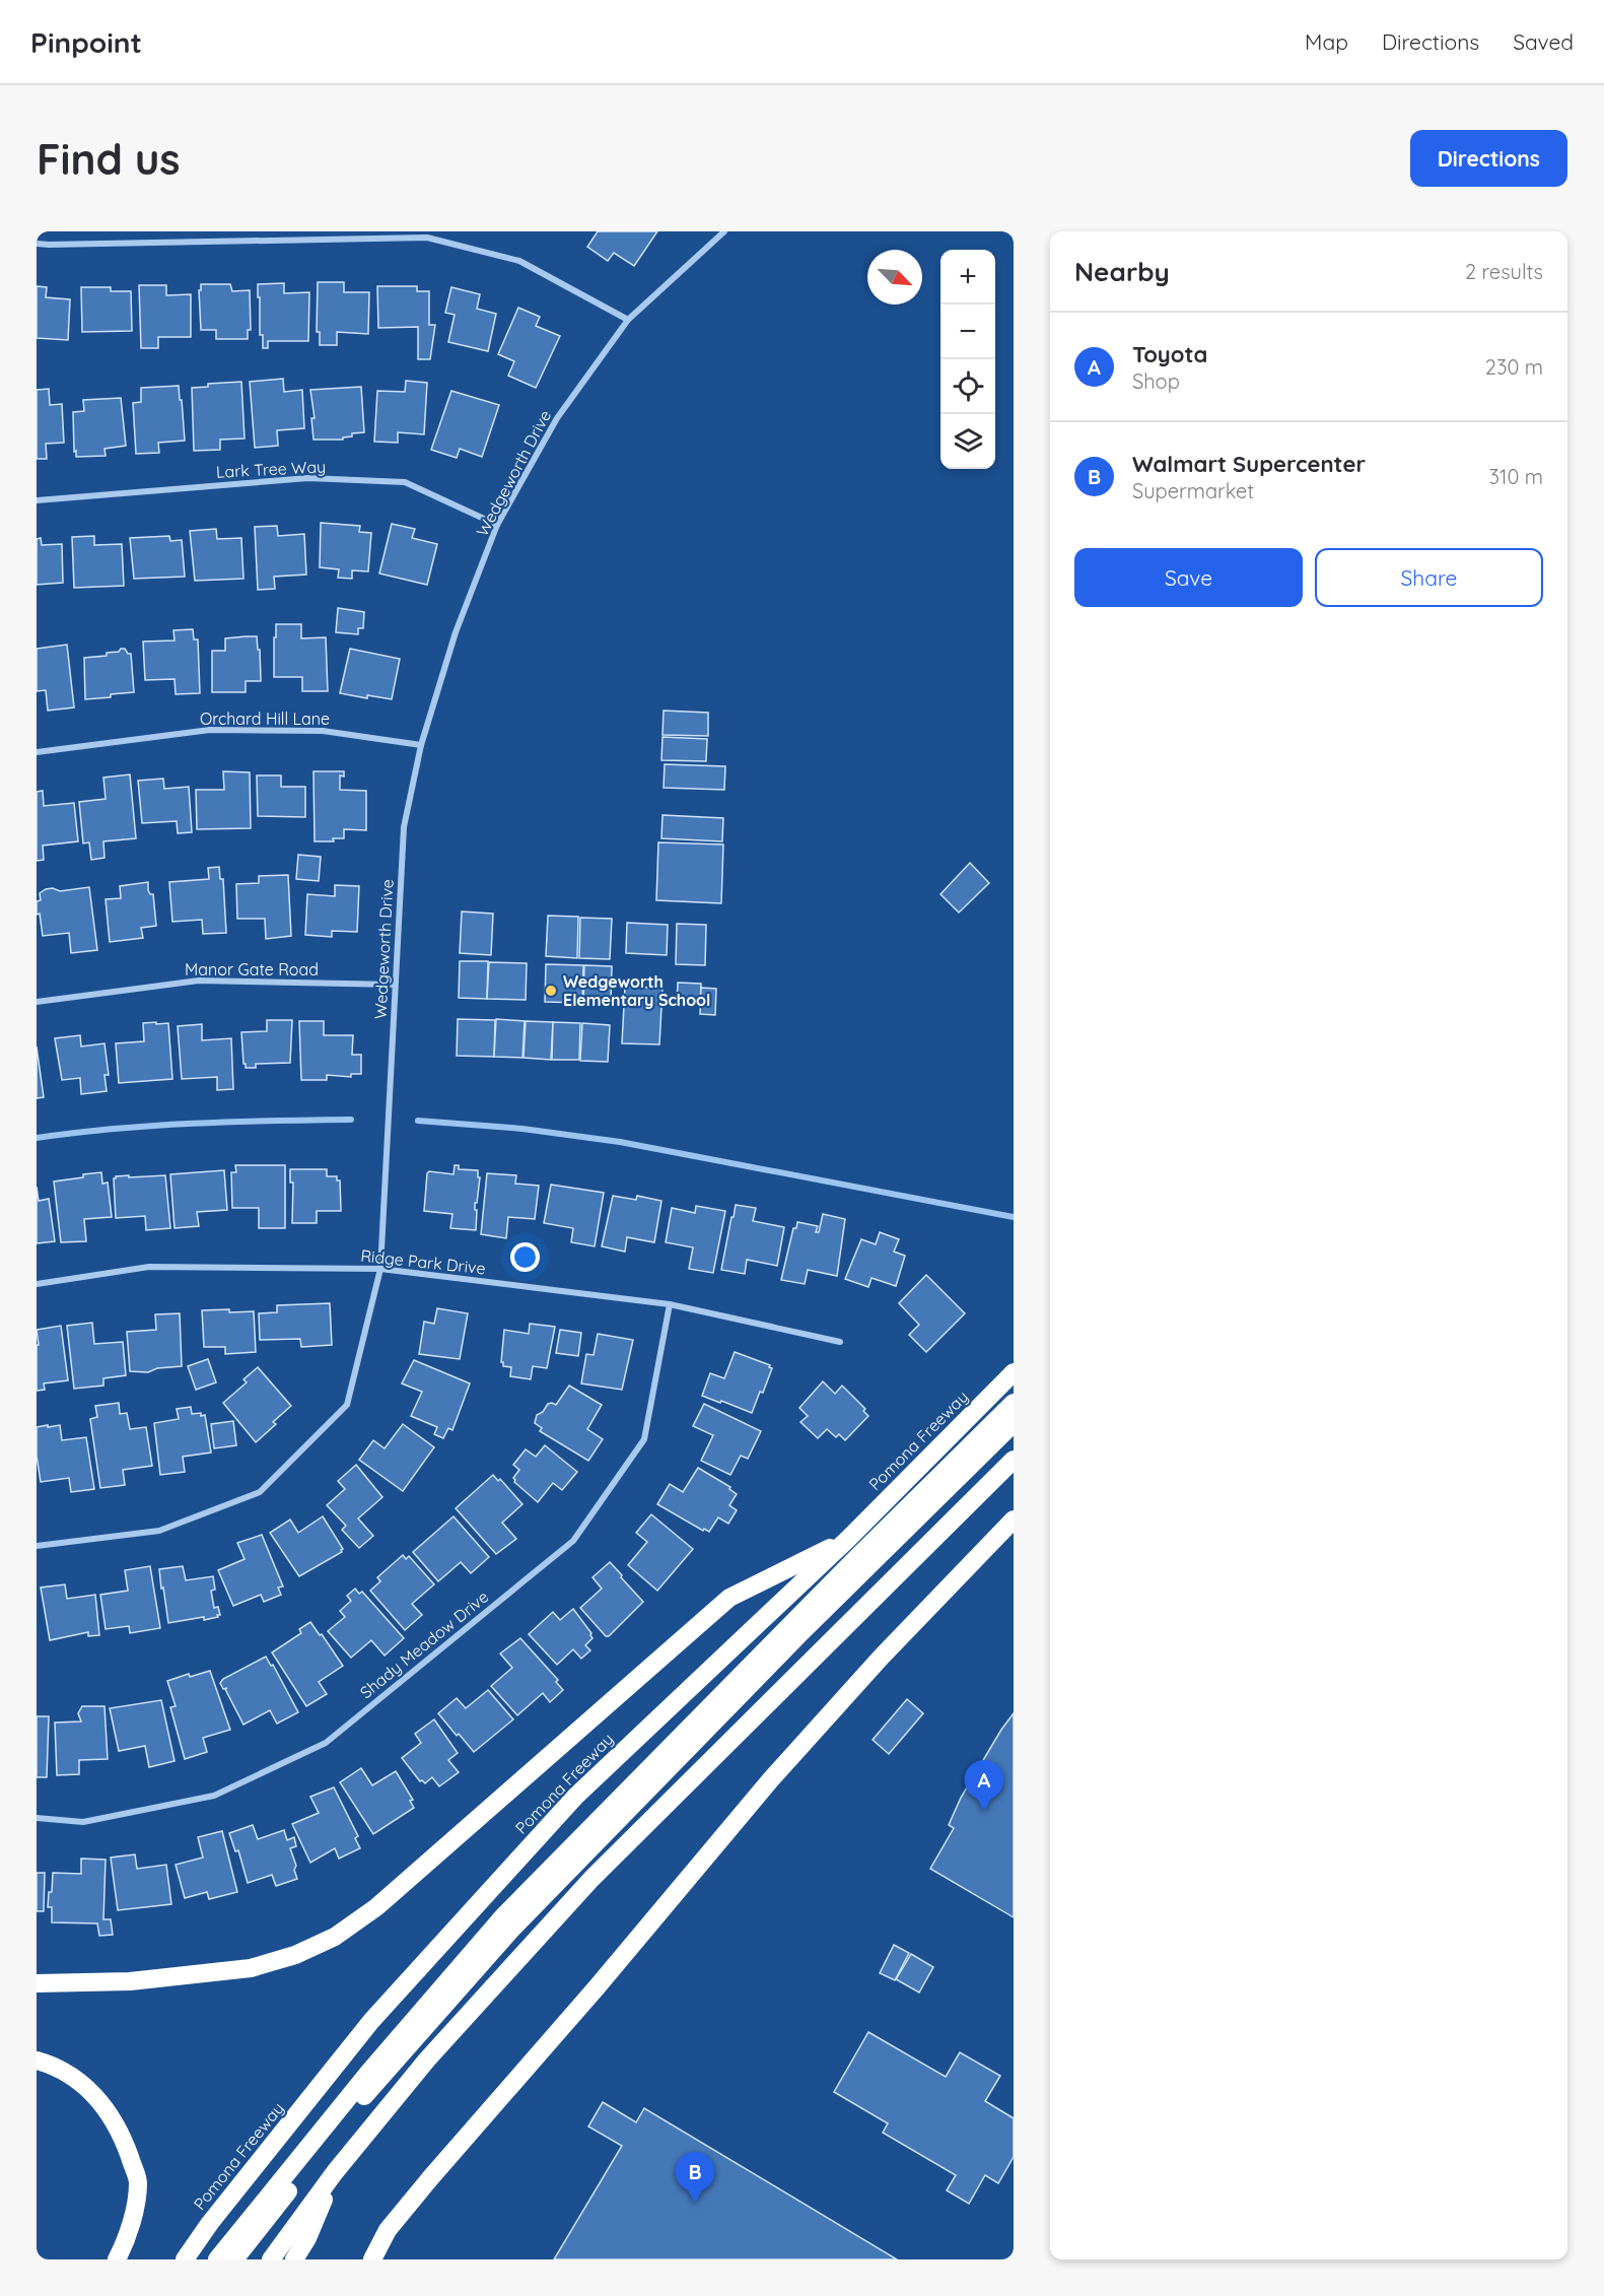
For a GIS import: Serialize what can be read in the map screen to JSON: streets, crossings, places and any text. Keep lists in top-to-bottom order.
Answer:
{
  "streets": {
    "highway": ["Pomona Freeway"],
    "street": [
      "Lark Tree Way",
      "Wedgeworth Drive",
      "Orchard Hill Lane",
      "Manor Gate Road",
      "Ridge Park Drive",
      "Shady Meadow Drive"
    ]
  },
  "crossings": [
    ["Lark Tree Way", "Wedgeworth Drive"],
    ["Wedgeworth Drive", "Orchard Hill Lane"],
    ["Wedgeworth Drive", "Manor Gate Road"],
    ["Wedgeworth Drive", "Ridge Park Drive"],
    ["Ridge Park Drive", "Shady Meadow Drive"]
  ],
  "places": ["Wedgeworth Elementary School"],
  "north": "bottom right",
  "page": {
    "header": "Pinpoint",
    "nav": ["Map", "Directions", "Saved"],
    "buttons": [
      "Directions",
      ["Save", "Share"]
    ],
    "title": "Find us",
    "heading": ["Nearby", "2 results"],
    "map_buttons": ["+", "−"],
    "list": [
      {
        "mark": "A",
        "name": "Toyota",
        "note": "Shop",
        "value": "230 m"
      },
      {
        "mark": "B",
        "name": "Walmart Supercenter",
        "note": "Supermarket",
        "value": "310 m"
      }
    ],
    "pins": ["A", "B"]
  }
}
